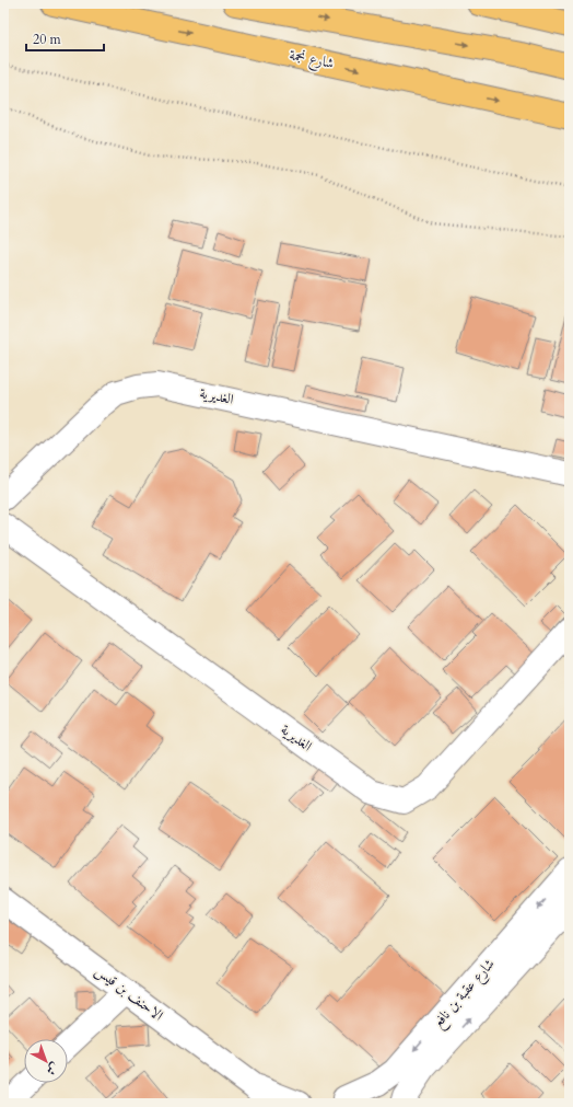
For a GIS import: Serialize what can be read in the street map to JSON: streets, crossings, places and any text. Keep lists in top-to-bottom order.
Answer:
{
  "streets": {
    "main road": ["شارع نجمة"],
    "street": ["الغديرية", "الاحنف بن قيس", "شارع عقبة بن نافع"]
  },
  "scale_bar": "20 m",
  "north": "bottom right"
}
